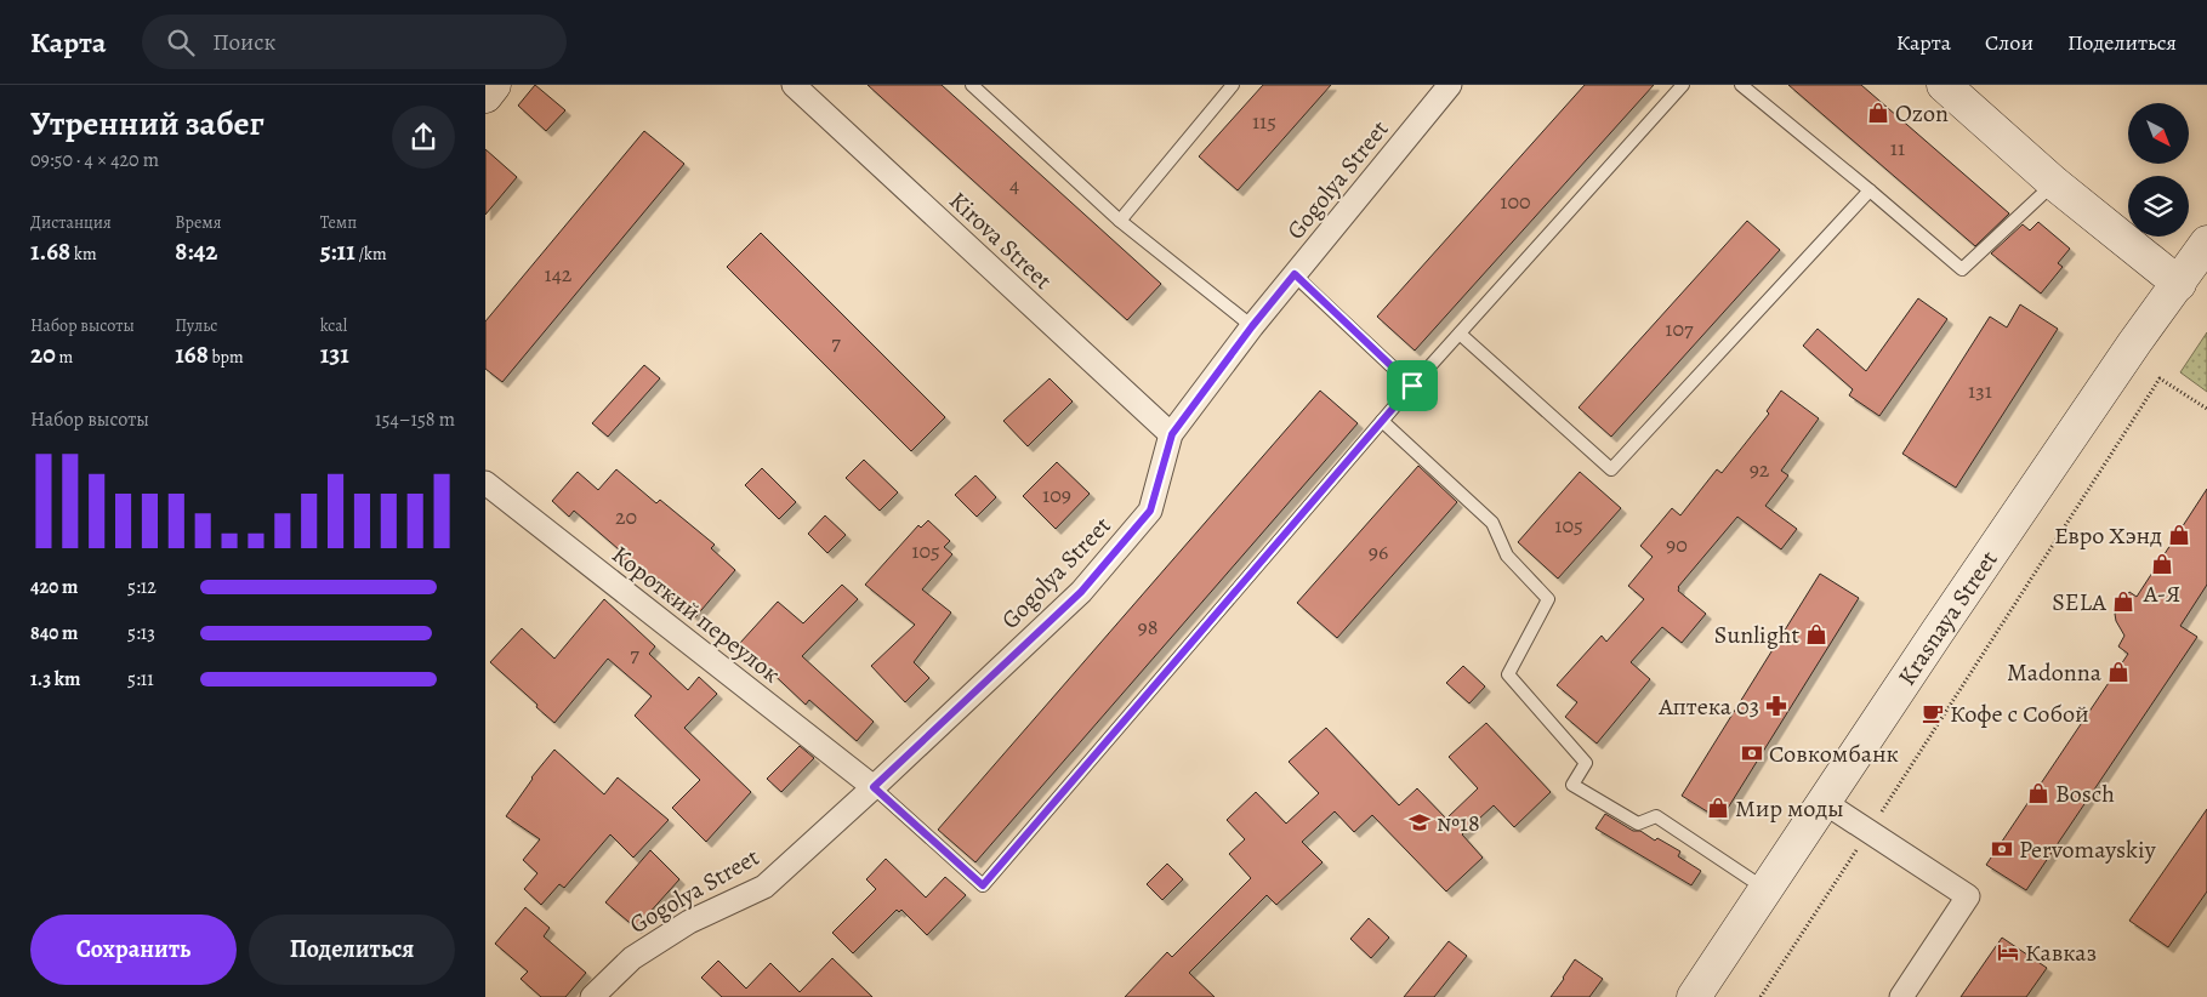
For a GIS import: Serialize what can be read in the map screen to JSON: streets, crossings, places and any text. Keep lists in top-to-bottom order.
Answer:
{
  "streets": {
    "main road": ["Krasnaya Street"],
    "street": ["Gogolya Street", "Kirova Street", "Короткий переулок"]
  },
  "crossings": [
    ["Gogolya Street", "Kirova Street"],
    ["Gogolya Street", "Короткий переулок"]
  ],
  "places": {
    "shop": [
      "Ozon",
      "Евро Хэнд",
      "А-Я",
      "SELA",
      "Sunlight",
      "Madonna",
      "Bosch",
      "Мир моды"
    ],
    "pharmacy": ["Аптека 03"],
    "cafe": ["Кофе с Собой"],
    "bank": ["Совкомбанк", "Pervomayskiy"],
    "school or university": ["№18"],
    "hotel": ["Кавказ"]
  },
  "house_numbers": [
    "115",
    "11",
    "4",
    "100",
    "142",
    "107",
    "7",
    "131",
    "92",
    "109",
    "20",
    "105",
    "90",
    "105",
    "96",
    "98",
    "7"
  ],
  "north": "bottom right",
  "page": {
    "header": "Карта",
    "search": "Поиск",
    "nav": ["Карта", "Слои", "Поделиться"],
    "heading": ["Утренний забег", "09:50 · 4 × 420 m"],
    "stats": [
      ["Дистанция", "1.68 km"],
      ["Время", "8:42"],
      ["Темп", "5:11 /km"],
      ["Набор высоты", "20 m"],
      ["Пульс", "168 bpm"],
      ["kcal", "131"]
    ],
    "chart": ["Набор высоты", "154–158 m"],
    "list": [
      {
        "name": "420 m",
        "note": "5:12"
      },
      {
        "name": "840 m",
        "note": "5:13"
      },
      {
        "name": "1.3 km",
        "note": "5:11"
      }
    ],
    "buttons": ["Сохранить", "Поделиться"]
  }
}
